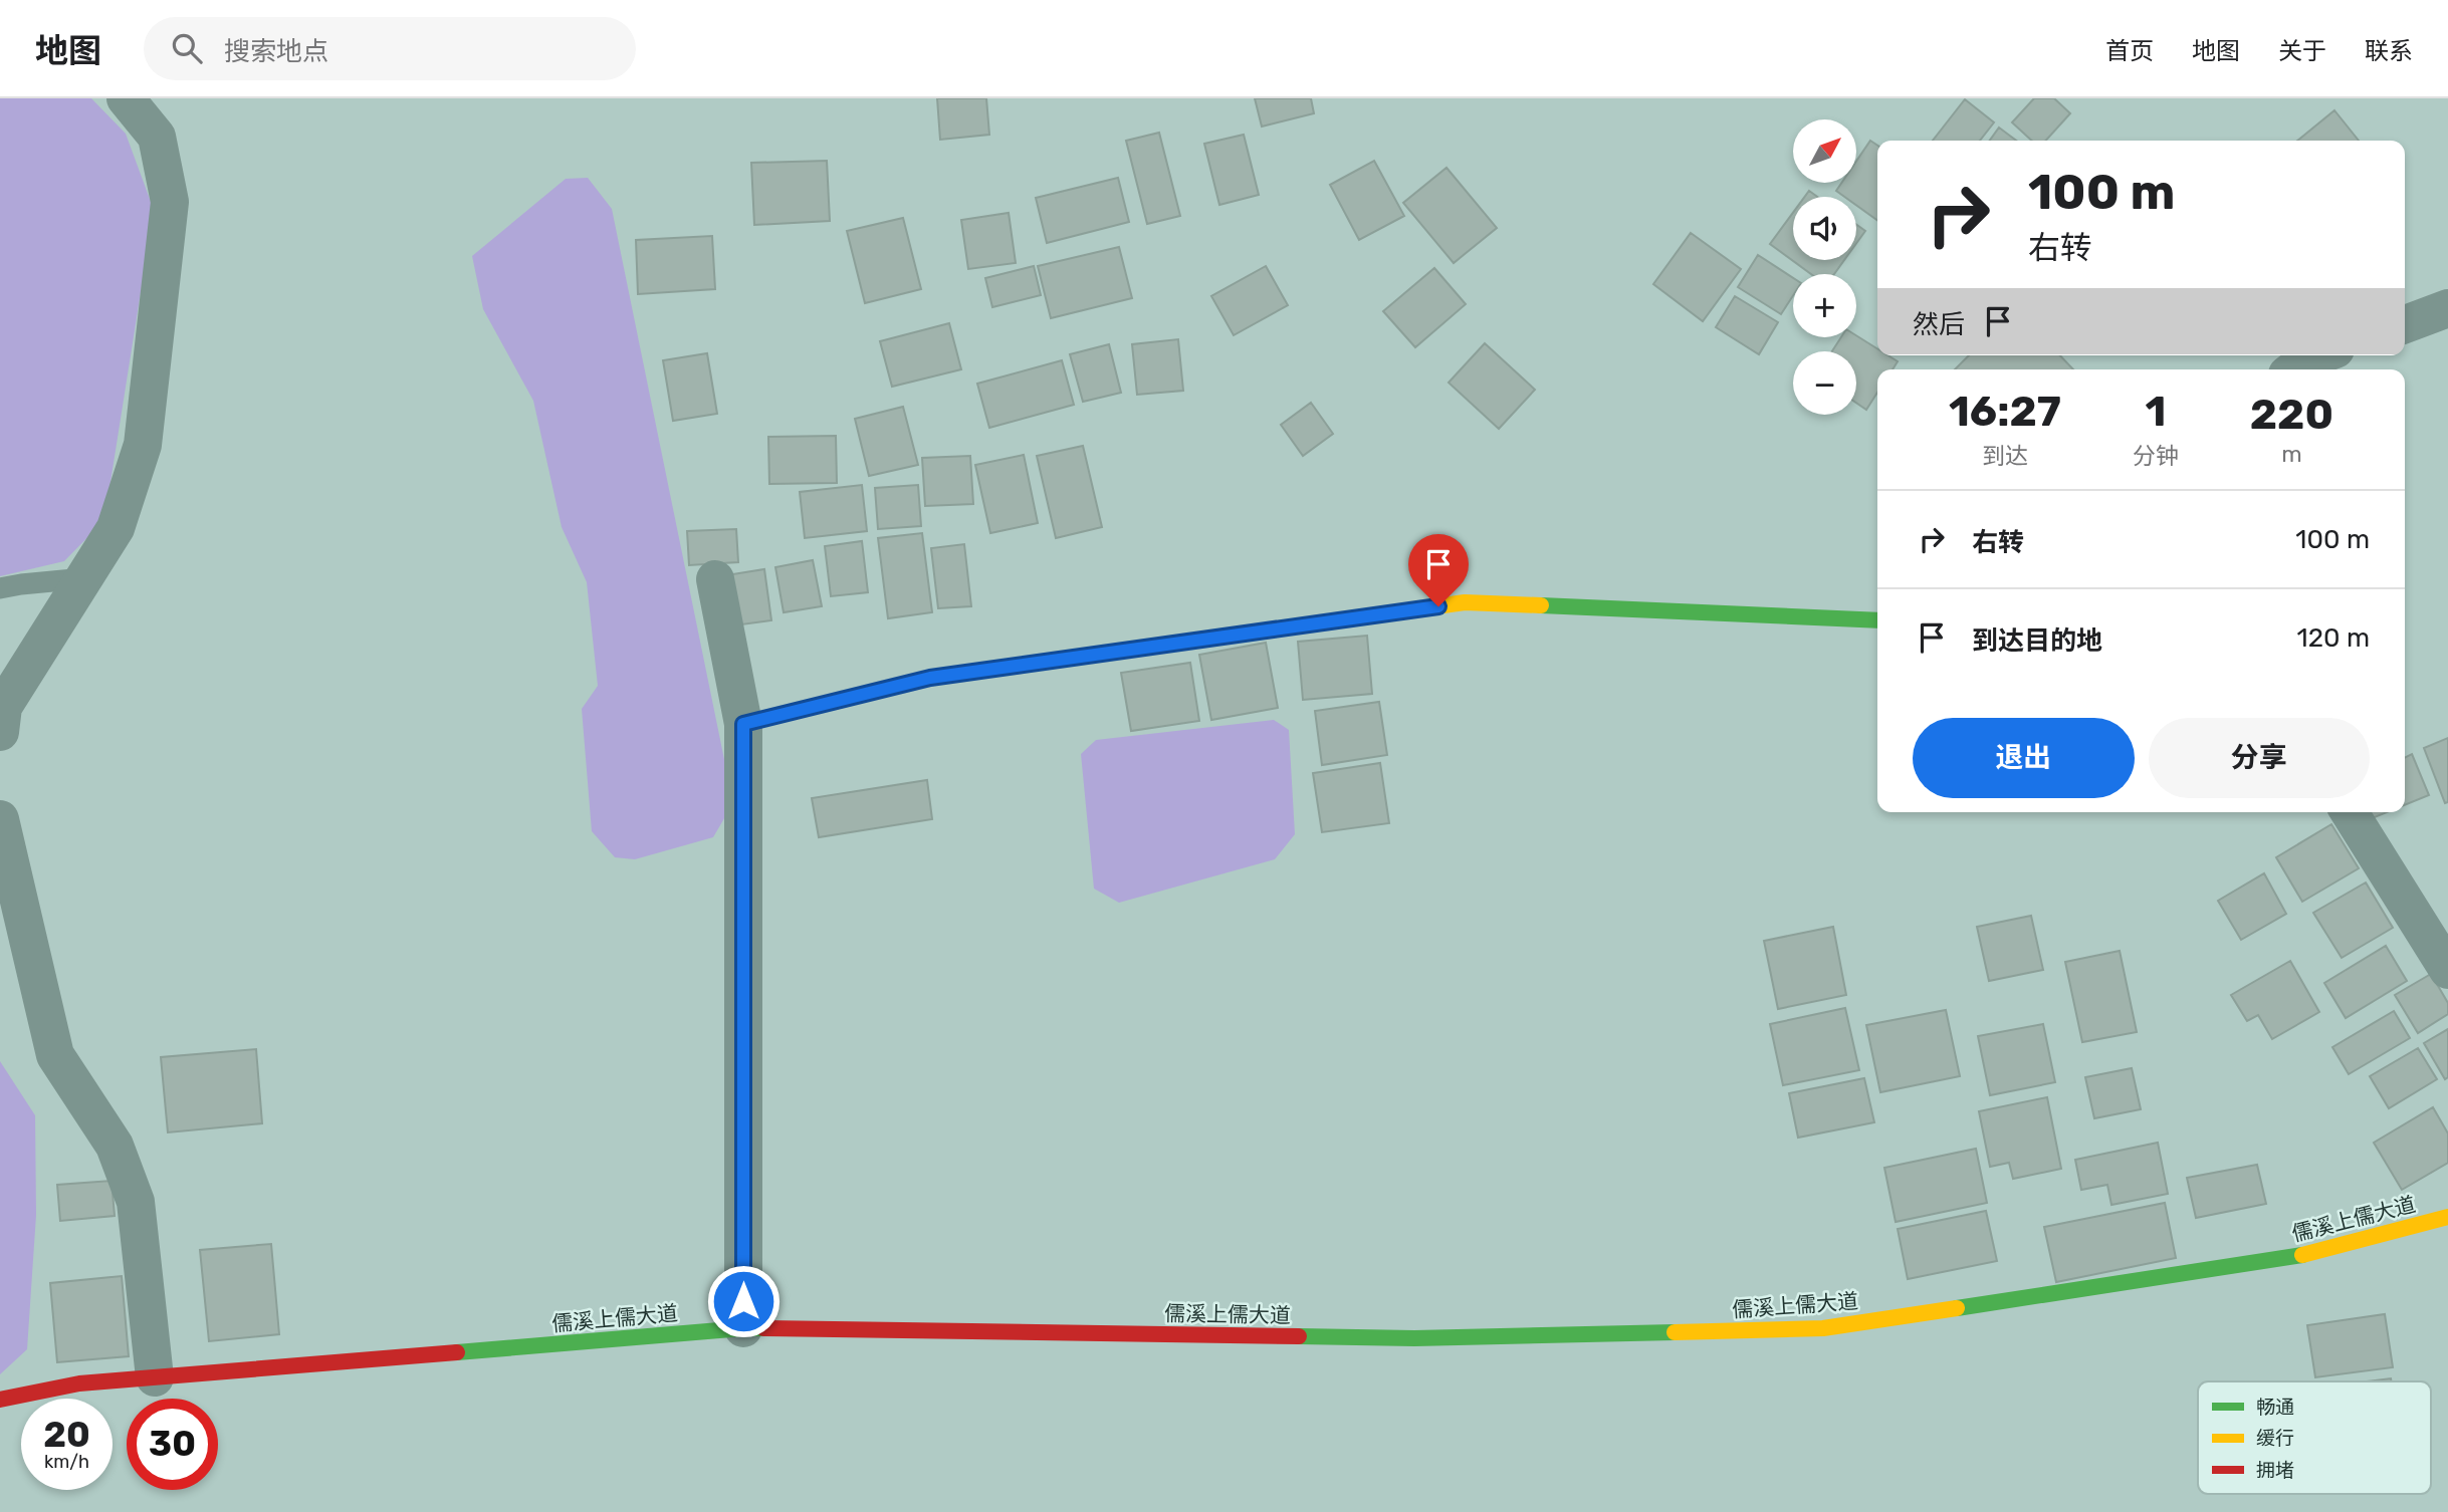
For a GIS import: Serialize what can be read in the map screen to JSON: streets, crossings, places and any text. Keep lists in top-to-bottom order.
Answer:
{
  "streets": {
    "street": ["儒溪上儒大道"]
  },
  "legend": ["畅通", "缓行", "拥堵"],
  "north": "top right",
  "page": {
    "header": "地图",
    "search": "搜索地点",
    "nav": [
      "首页",
      "地图",
      "关于",
      "联系"
    ],
    "map_buttons": ["+", "−"],
    "turn": ["100 m", "右转"],
    "then": "然后",
    "eta": [
      "16:27",
      "到达",
      "1",
      "分钟",
      "220",
      "m"
    ],
    "list": [
      {
        "name": "右转",
        "value": "100 m"
      },
      {
        "name": "到达目的地",
        "value": "120 m"
      }
    ],
    "buttons": ["退出", "分享"],
    "speed": "20 km/h",
    "limit": "30"
  }
}
